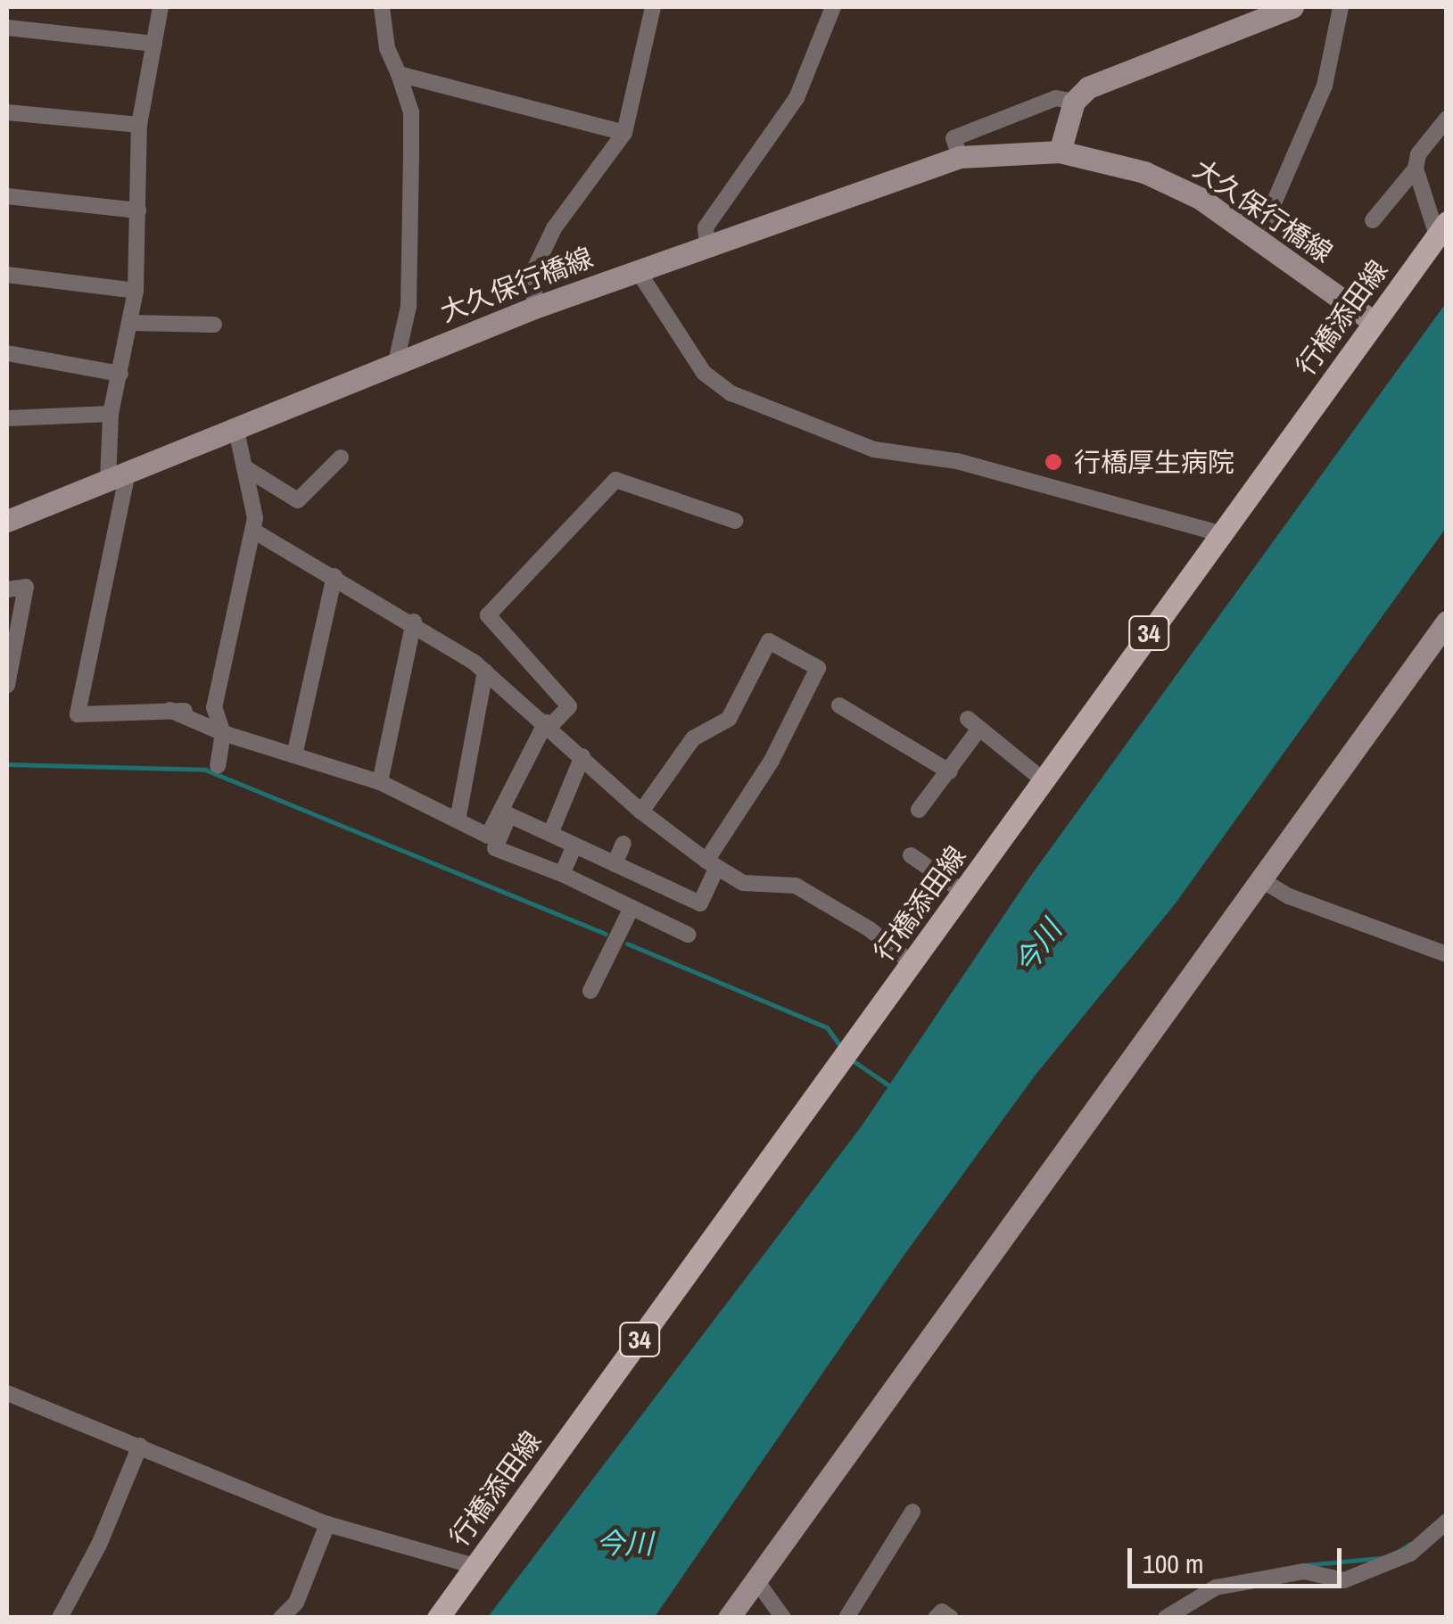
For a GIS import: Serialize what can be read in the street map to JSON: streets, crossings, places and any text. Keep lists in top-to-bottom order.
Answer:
{
  "streets": {
    "main road": ["大久保行橋線", "行橋添田線", "34"]
  },
  "crossings": [
    ["大久保行橋線", "行橋添田線"]
  ],
  "water": ["今川"],
  "places": ["行橋厚生病院"],
  "scale_bar": "100 m"
}
